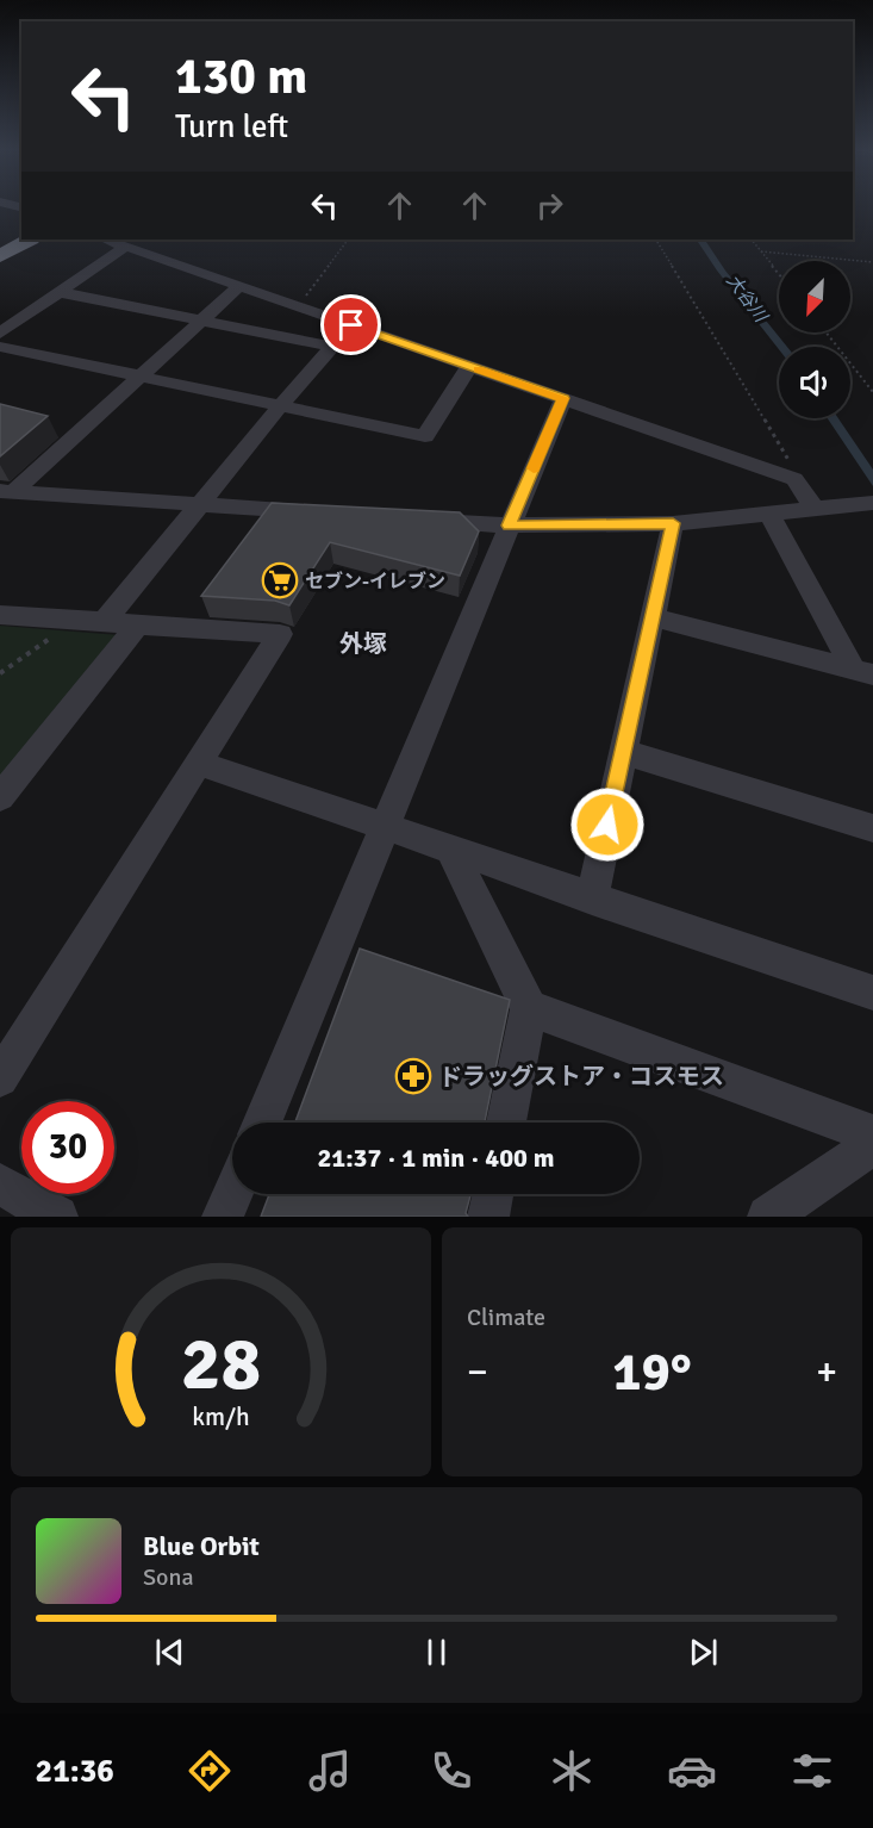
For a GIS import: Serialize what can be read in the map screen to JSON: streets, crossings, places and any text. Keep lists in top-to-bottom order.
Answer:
{
  "districts": ["外塚"],
  "water": ["大谷川"],
  "places": {
    "supermarket": ["セブン-イレブン"],
    "pharmacy": ["ドラッグストア・コスモス"]
  },
  "north": "bottom left",
  "page": {
    "turn": ["130 m", "Turn left"],
    "limit": "30",
    "trip": "21:37 · 1 min · 400 m",
    "tile": "Climate",
    "heat": ["−", "19°", "+"],
    "song": ["Blue Orbit", "Sona"],
    "tabs": "21:36",
    "gauge": ["28", "km/h"]
  }
}
